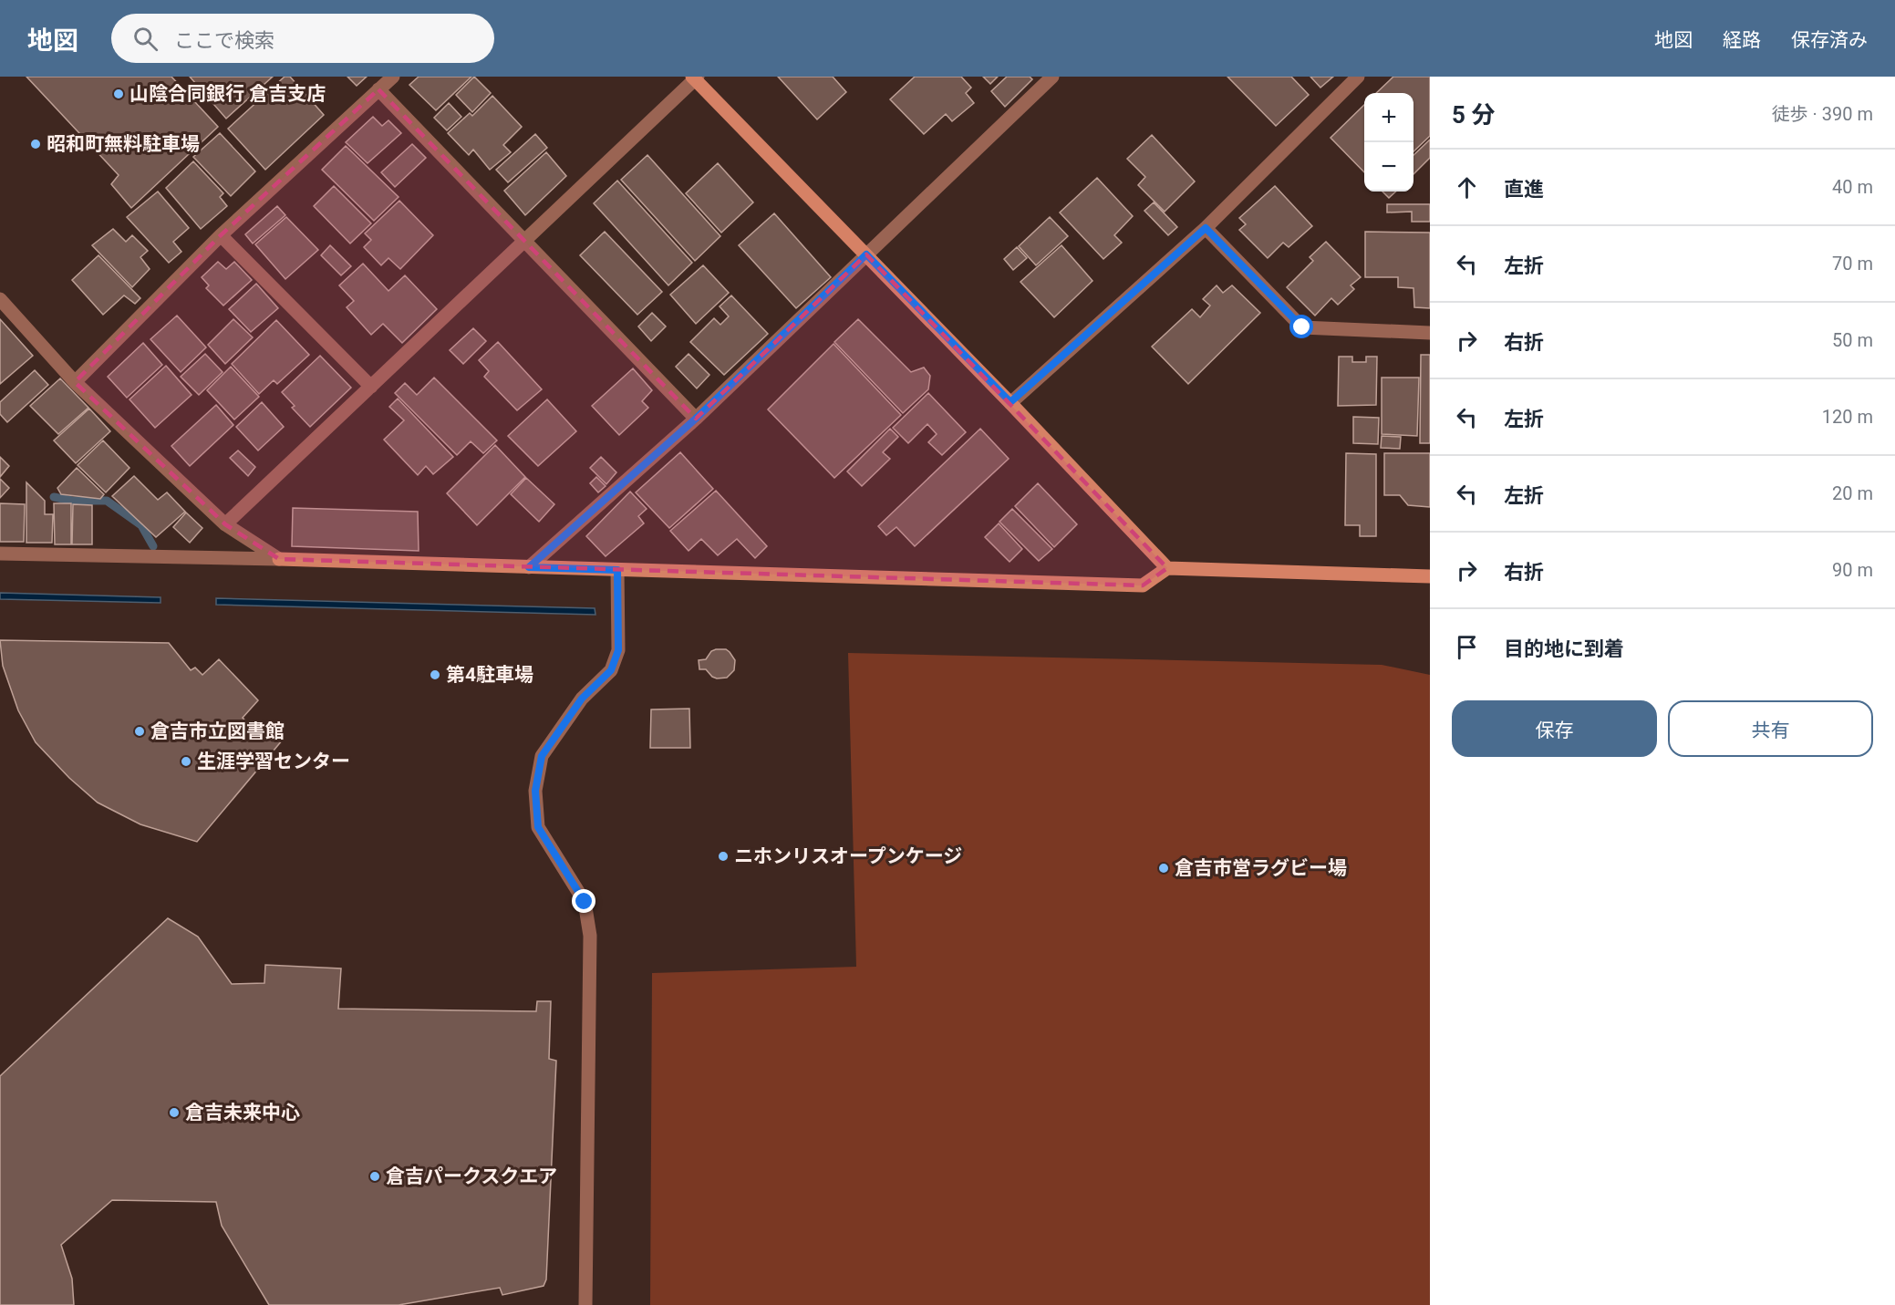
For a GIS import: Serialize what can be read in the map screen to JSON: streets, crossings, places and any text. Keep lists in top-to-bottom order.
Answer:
{
  "places": [
    "山陰合同銀行 倉吉支店",
    "昭和町無料駐車場",
    "第4駐車場",
    "倉吉市立図書館",
    "生涯学習センター",
    "ニホンリスオープンケージ",
    "倉吉市営ラグビー場",
    "倉吉未来中心",
    "倉吉パークスクエア"
  ],
  "page": {
    "header": "地図",
    "search": "ここで検索",
    "nav": ["地図", "経路", "保存済み"],
    "heading": ["5 分", "徒歩 · 390 m"],
    "map_buttons": ["+", "−"],
    "list": [
      ["直進", "40 m"],
      ["左折", "70 m"],
      ["右折", "50 m"],
      ["左折", "120 m"],
      ["左折", "20 m"],
      ["右折", "90 m"],
      "目的地に到着"
    ],
    "buttons": ["保存", "共有"]
  }
}
